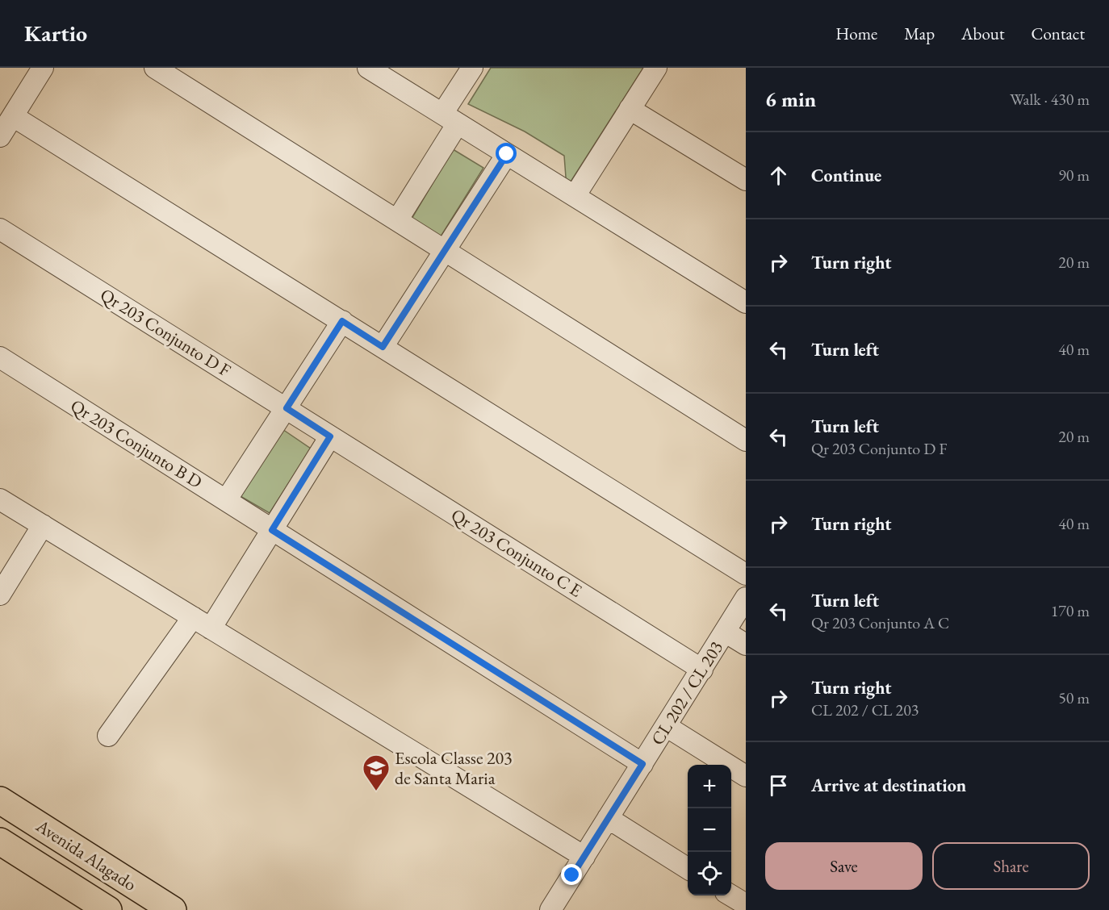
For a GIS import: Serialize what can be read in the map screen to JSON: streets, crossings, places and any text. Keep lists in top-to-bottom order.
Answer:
{
  "streets": {
    "main road": ["Avenida Alagado"],
    "street": [
      "Qr 203 Conjunto D F",
      "Qr 203 Conjunto B D",
      "Qr 203 Conjunto C E",
      "CL 202 / CL 203"
    ]
  },
  "crossings": [
    ["Qr 203 Conjunto D F", "Qr 203 Conjunto C E"],
    ["Qr 203 Conjunto B D", "CL 202 / CL 203"],
    ["Qr 203 Conjunto C E", "CL 202 / CL 203"]
  ],
  "places": {
    "school or university": ["Escola Classe 203 de Santa Maria"]
  },
  "page": {
    "header": "Kartio",
    "nav": [
      "Home",
      "Map",
      "About",
      "Contact"
    ],
    "heading": ["6 min", "Walk · 430 m"],
    "list": [
      ["Continue", "90 m"],
      ["Turn right", "20 m"],
      ["Turn left", "40 m"],
      ["Turn left", "Qr 203 Conjunto D F", "20 m"],
      ["Turn right", "40 m"],
      ["Turn left", "Qr 203 Conjunto A C", "170 m"],
      ["Turn right", "CL 202 / CL 203", "50 m"],
      "Arrive at destination"
    ],
    "map_buttons": ["+", "−"],
    "buttons": ["Save", "Share"]
  }
}
